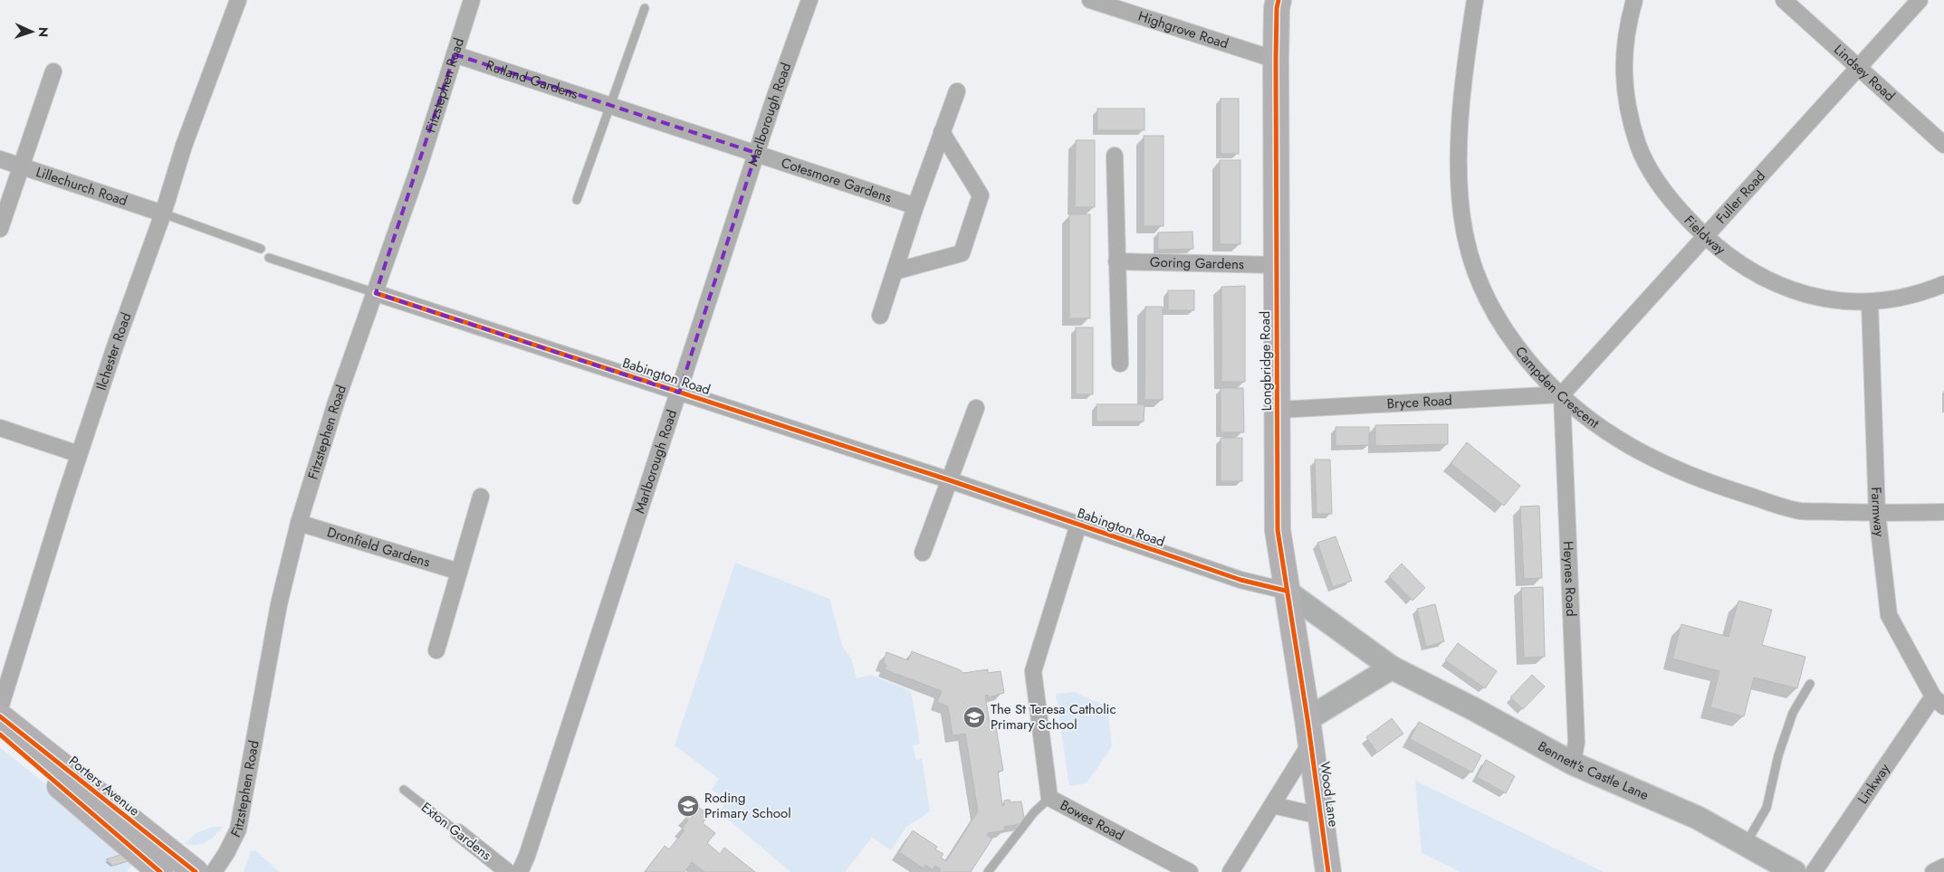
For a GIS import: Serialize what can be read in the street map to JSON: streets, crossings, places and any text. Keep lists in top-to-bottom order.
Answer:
{
  "streets": {
    "main road": [
      "Longbridge Road",
      "Bennett's Castle Lane",
      "Porters Avenue",
      "Wood Lane"
    ],
    "street": [
      "Highgrove Road",
      "Lindsey Road",
      "Rutland Gardens",
      "Fitzstephen Road",
      "Marlborough Road",
      "Cotesmore Gardens",
      "Lillechurch Road",
      "Fuller Road",
      "Fieldway",
      "Goring Gardens",
      "Ilchester Road",
      "Babington Road",
      "Campden Crescent",
      "Bryce Road",
      "Farmway",
      "Dronfield Gardens",
      "Heynes Road",
      "Linkway",
      "Bowes Road",
      "Exton Gardens"
    ]
  },
  "crossings": [
    ["Highgrove Road", "Longbridge Road"],
    ["Lindsey Road", "Fuller Road"],
    ["Rutland Gardens", "Fitzstephen Road"],
    ["Rutland Gardens", "Marlborough Road"],
    ["Rutland Gardens", "Cotesmore Gardens"],
    ["Fitzstephen Road", "Babington Road"],
    ["Fitzstephen Road", "Dronfield Gardens"],
    ["Marlborough Road", "Cotesmore Gardens"],
    ["Marlborough Road", "Babington Road"],
    ["Lillechurch Road", "Ilchester Road"],
    ["Fuller Road", "Fieldway"],
    ["Fuller Road", "Campden Crescent"],
    ["Fuller Road", "Bryce Road"],
    ["Fuller Road", "Heynes Road"],
    ["Fieldway", "Farmway"],
    ["Goring Gardens", "Longbridge Road"],
    ["Longbridge Road", "Babington Road"],
    ["Longbridge Road", "Bryce Road"],
    ["Longbridge Road", "Bennett's Castle Lane"],
    ["Longbridge Road", "Wood Lane"],
    ["Babington Road", "Bennett's Castle Lane"],
    ["Babington Road", "Bowes Road"],
    ["Campden Crescent", "Bryce Road"],
    ["Campden Crescent", "Farmway"],
    ["Campden Crescent", "Heynes Road"],
    ["Bryce Road", "Heynes Road"],
    ["Farmway", "Linkway"],
    ["Heynes Road", "Bennett's Castle Lane"]
  ],
  "places": {
    "school or university": ["The St Teresa Catholic Primary School", "Roding Primary School"]
  },
  "north": "right"
}
